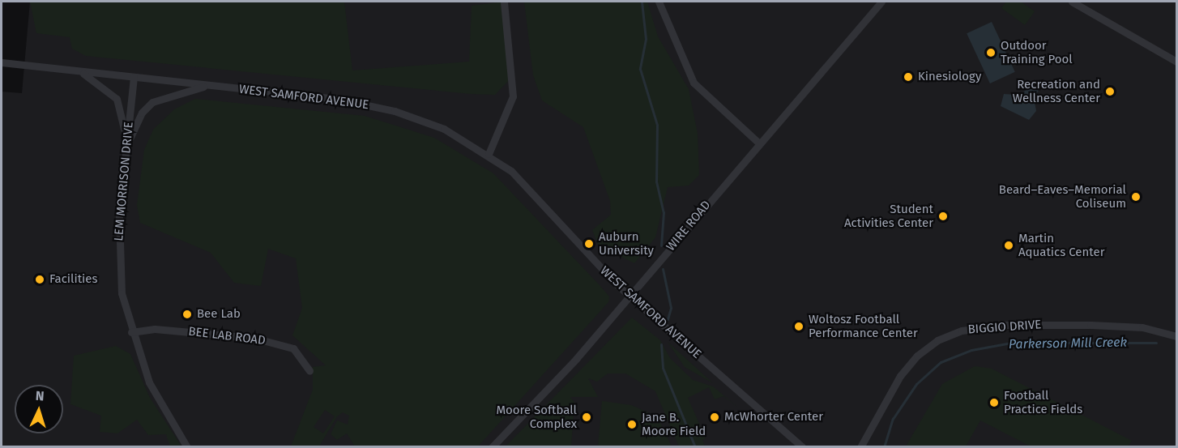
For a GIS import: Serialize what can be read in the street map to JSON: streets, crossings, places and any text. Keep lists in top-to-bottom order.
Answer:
{
  "streets": {
    "street": [
      "WEST SAMFORD AVENUE",
      "LEM MORRISON DRIVE",
      "WIRE ROAD",
      "BIGGIO DRIVE",
      "BEE LAB ROAD"
    ]
  },
  "crossings": [
    ["WEST SAMFORD AVENUE", "LEM MORRISON DRIVE"],
    ["WEST SAMFORD AVENUE", "WIRE ROAD"],
    ["LEM MORRISON DRIVE", "BEE LAB ROAD"]
  ],
  "water": ["Parkerson Mill Creek"],
  "places": [
    "Outdoor Training Pool",
    "Kinesiology",
    "Recreation and Wellness Center",
    "Beard–Eaves–Memorial Coliseum",
    "Student Activities Center",
    "Auburn University",
    "Martin Aquatics Center",
    "Facilities",
    "Bee Lab",
    "Woltosz Football Performance Center",
    "Football Practice Fields",
    "Moore Softball Complex",
    "McWhorter Center",
    "Jane B. Moore Field"
  ],
  "north": "top"
}
